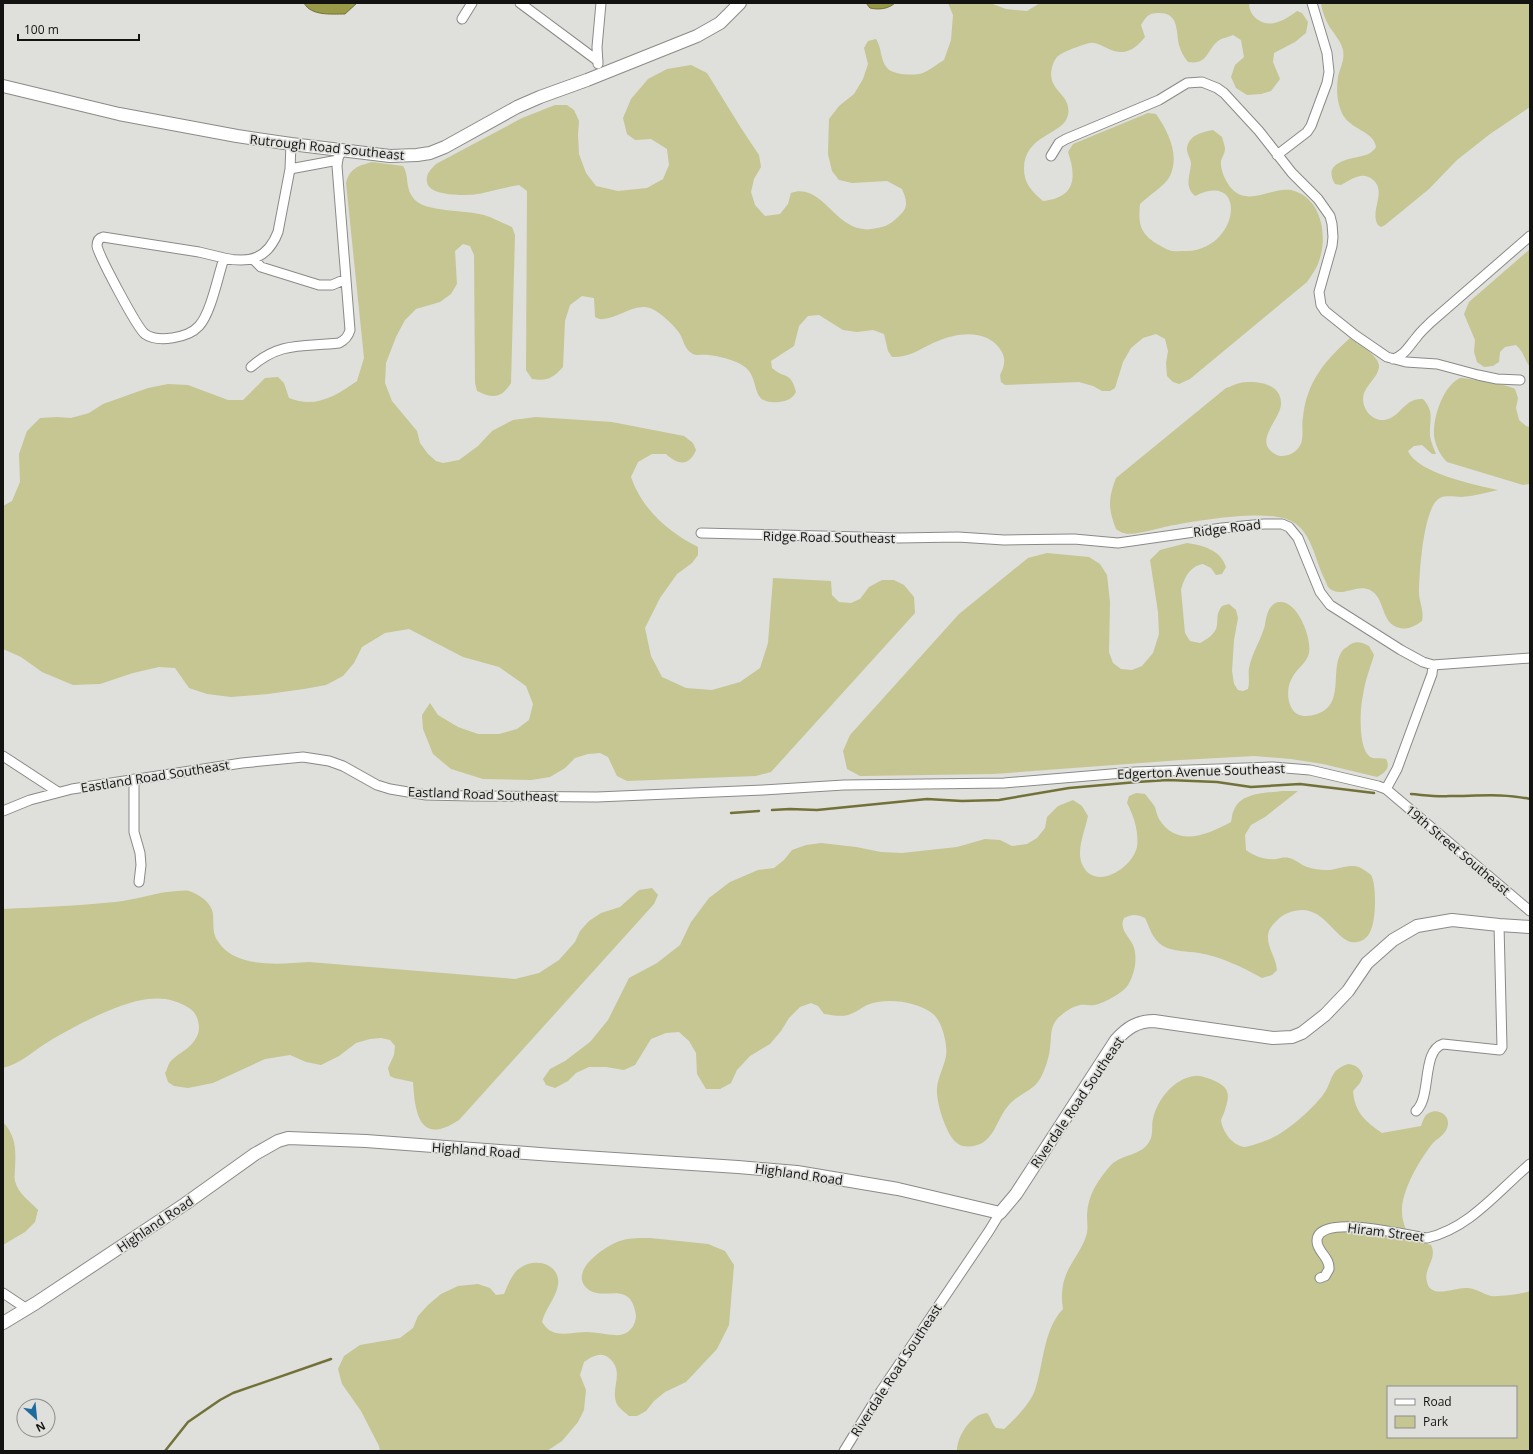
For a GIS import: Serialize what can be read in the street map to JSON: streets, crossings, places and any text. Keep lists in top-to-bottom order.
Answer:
{
  "streets": {
    "street": [
      "Rutrough Road Southeast",
      "Ridge Road",
      "Ridge Road Southeast",
      "Edgerton Avenue Southeast",
      "Eastland Road Southeast",
      "19th Street Southeast",
      "Riverdale Road Southeast",
      "Highland Road",
      "Hiram Street"
    ]
  },
  "crossings": [
    ["Ridge Road", "Ridge Road Southeast"],
    ["Edgerton Avenue Southeast", "Eastland Road Southeast"],
    ["Edgerton Avenue Southeast", "19th Street Southeast"],
    ["Riverdale Road Southeast", "Highland Road"]
  ],
  "legend": ["Road", "Park"],
  "scale_bar": "100 m",
  "north": "bottom right"
}
